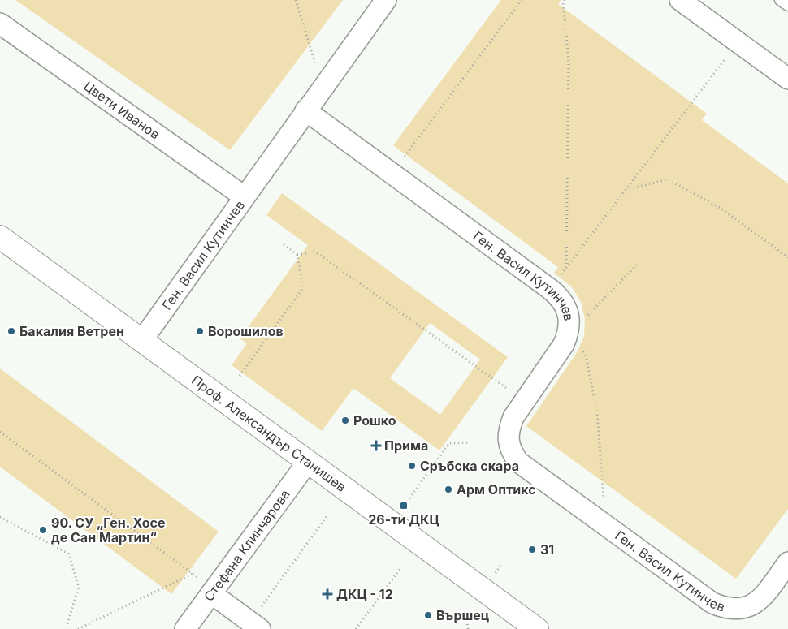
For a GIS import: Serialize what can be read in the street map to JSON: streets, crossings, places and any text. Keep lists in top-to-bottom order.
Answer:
{
  "streets": {
    "street": [
      "Цвети Иванов",
      "Ген. Васил Кутинчев",
      "Проф. Александър Станишев",
      "Стефана Клинчарова"
    ]
  },
  "crossings": [
    ["Цвети Иванов", "Ген. Васил Кутинчев"],
    ["Ген. Васил Кутинчев", "Проф. Александър Станишев"],
    ["Проф. Александър Станишев", "Стефана Клинчарова"]
  ],
  "places": {
    "other": [
      "Бакалия Ветрен",
      "Ворошилов",
      "Рошко",
      "Сръбска скара",
      "Арм Оптикс",
      "90. СУ „Ген. Хосе де Сан Мартин“",
      "31",
      "Вършец"
    ],
    "health": ["Прима", "ДКЦ - 12"],
    "transit": ["26-ти ДКЦ"]
  }
}
